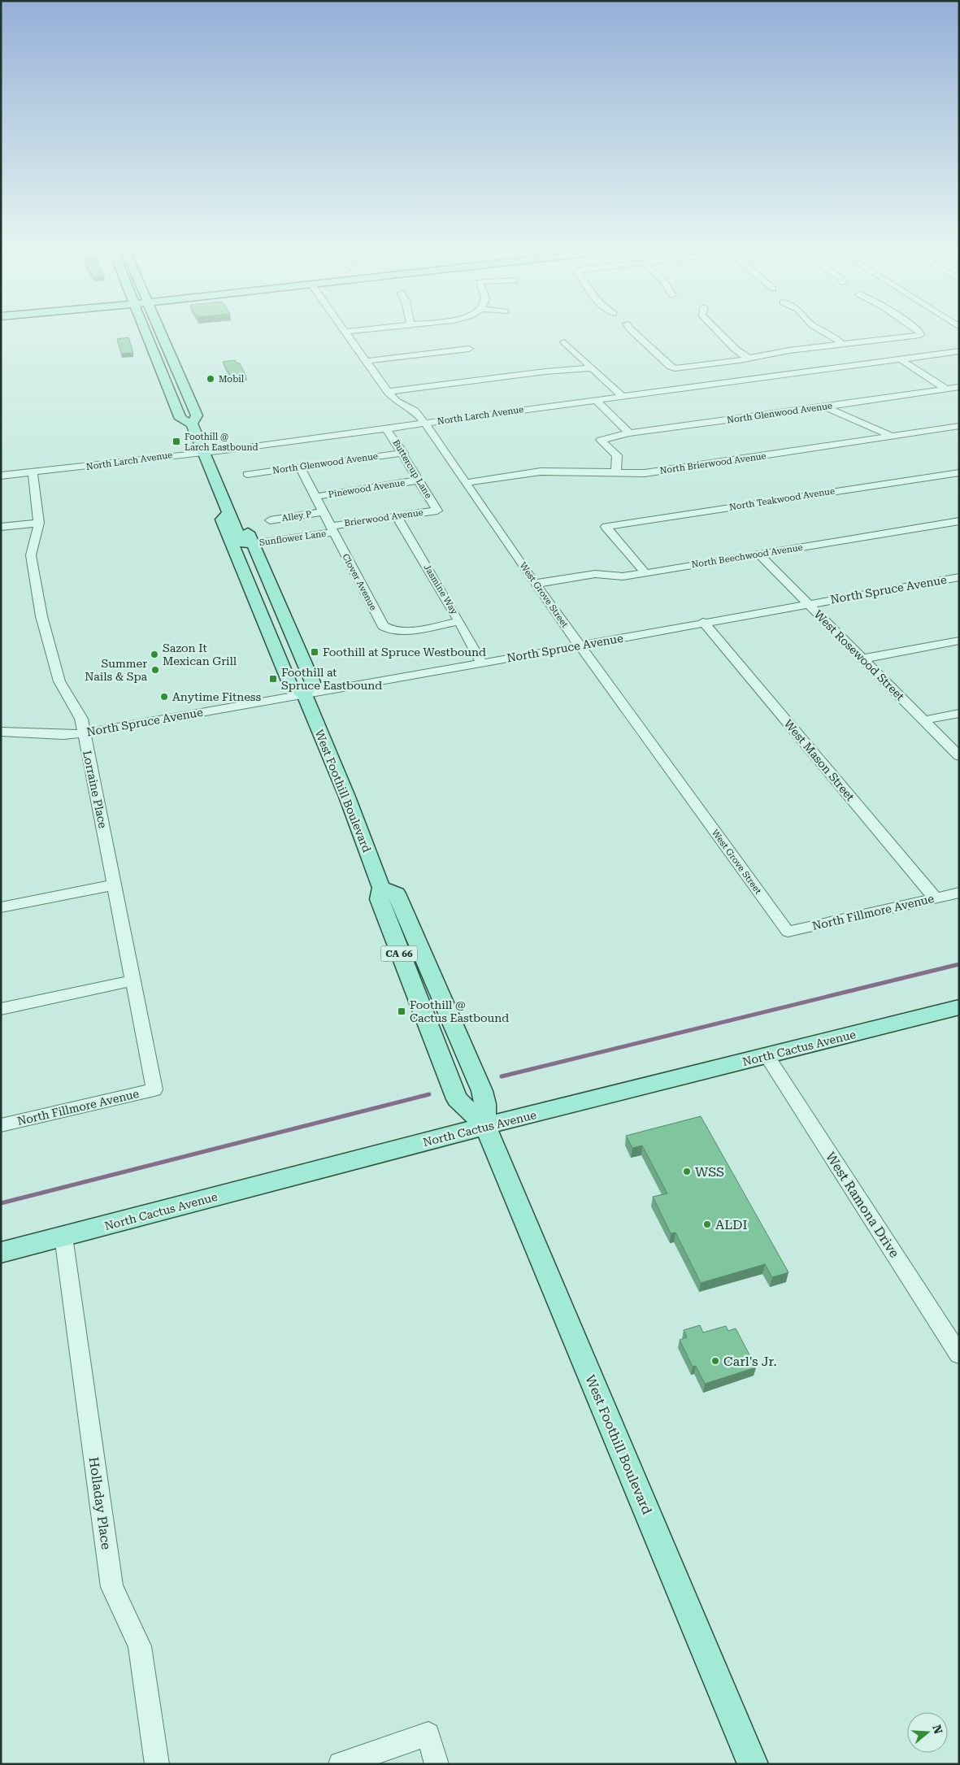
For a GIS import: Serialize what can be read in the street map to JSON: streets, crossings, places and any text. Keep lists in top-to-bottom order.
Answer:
{
  "streets": {
    "main road": ["West Foothill Boulevard", "CA 66", "North Cactus Avenue"],
    "street": [
      "North Glenwood Avenue",
      "North Larch Avenue",
      "North Brierwood Avenue",
      "Buttercup Lane",
      "Pinewood Avenue",
      "North Teakwood Avenue",
      "Alley P",
      "Brierwood Avenue",
      "Sunflower Lane",
      "North Beechwood Avenue",
      "Clover Avenue",
      "Jasmine Way",
      "North Spruce Avenue",
      "West Grove Street",
      "West Rosewood Street",
      "West Mason Street",
      "Lorraine Place",
      "North Fillmore Avenue",
      "West Ramona Drive",
      "Holladay Place"
    ]
  },
  "crossings": [
    ["North Glenwood Avenue", "North Brierwood Avenue"],
    ["North Glenwood Avenue", "Buttercup Lane"],
    ["North Glenwood Avenue", "Clover Avenue"],
    ["North Larch Avenue", "Buttercup Lane"],
    ["North Larch Avenue", "West Grove Street"],
    ["North Larch Avenue", "Lorraine Place"],
    ["North Brierwood Avenue", "West Grove Street"],
    ["Buttercup Lane", "Pinewood Avenue"],
    ["Buttercup Lane", "Brierwood Avenue"],
    ["Pinewood Avenue", "Clover Avenue"],
    ["North Teakwood Avenue", "North Beechwood Avenue"],
    ["Alley P", "Clover Avenue"],
    ["Brierwood Avenue", "Sunflower Lane"],
    ["Brierwood Avenue", "Clover Avenue"],
    ["Brierwood Avenue", "Jasmine Way"],
    ["Sunflower Lane", "Clover Avenue"],
    ["North Beechwood Avenue", "West Grove Street"],
    ["North Beechwood Avenue", "West Rosewood Street"],
    ["Clover Avenue", "Jasmine Way"],
    ["Jasmine Way", "North Spruce Avenue"],
    ["North Spruce Avenue", "West Grove Street"],
    ["North Spruce Avenue", "West Rosewood Street"],
    ["North Spruce Avenue", "West Mason Street"],
    ["North Spruce Avenue", "Lorraine Place"],
    ["North Spruce Avenue", "West Foothill Boulevard"],
    ["West Grove Street", "North Fillmore Avenue"],
    ["West Mason Street", "North Fillmore Avenue"],
    ["Lorraine Place", "North Fillmore Avenue"],
    ["West Foothill Boulevard", "North Cactus Avenue"],
    ["North Cactus Avenue", "West Ramona Drive"],
    ["North Cactus Avenue", "Holladay Place"]
  ],
  "places": {
    "other": [
      "Mobil",
      "Sazon It Mexican Grill",
      "Summer Nails & Spa",
      "Anytime Fitness",
      "WSS",
      "ALDI",
      "Carl's Jr."
    ],
    "transit": [
      "Foothill @ Larch Eastbound",
      "Foothill at Spruce Westbound",
      "Foothill at Spruce Eastbound",
      "Foothill @ Cactus Eastbound"
    ]
  },
  "north": "right"
}
